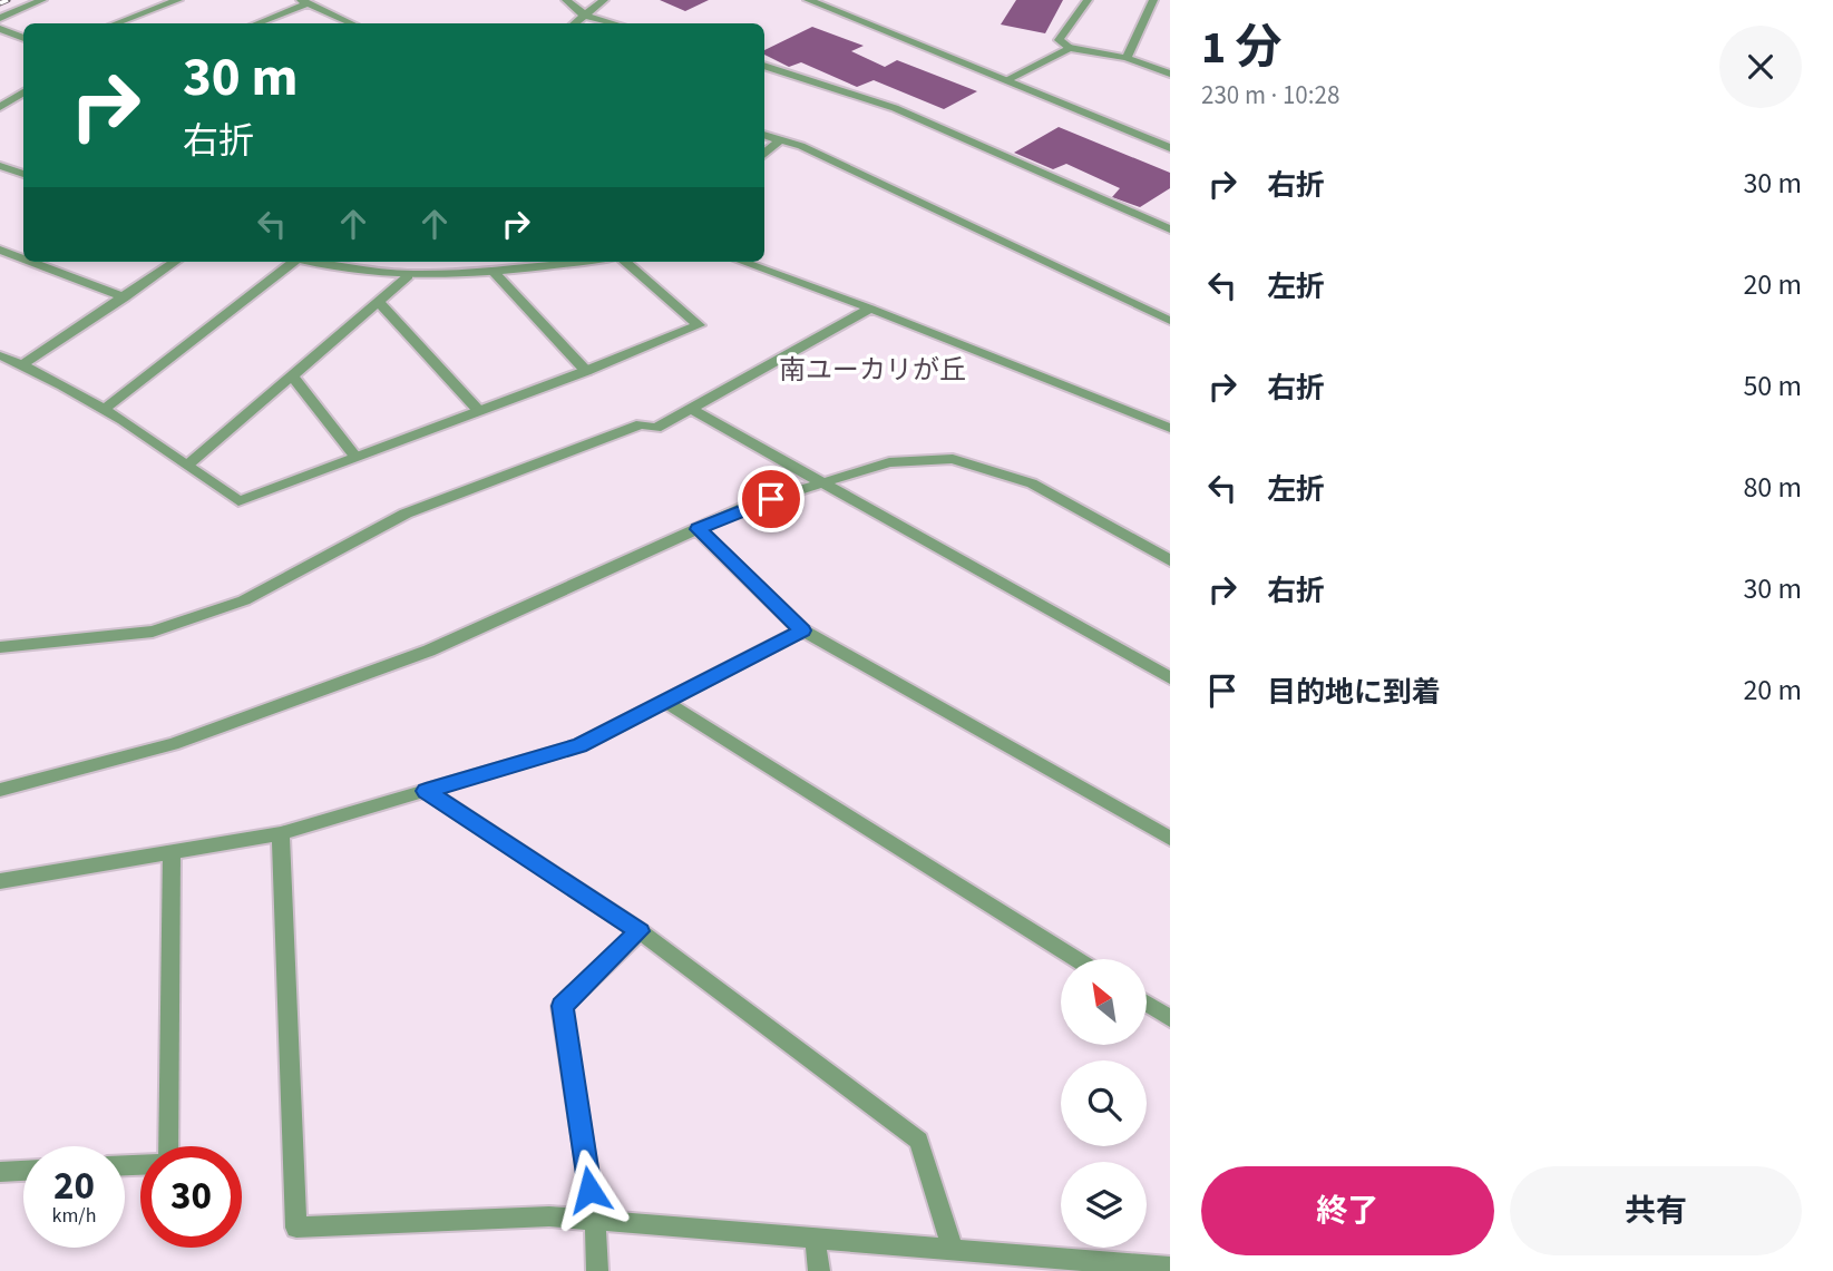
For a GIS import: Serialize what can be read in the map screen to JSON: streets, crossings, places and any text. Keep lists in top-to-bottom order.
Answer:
{
  "districts": ["南ユーカリが丘"],
  "north": "top left",
  "page": {
    "heading": ["1 分", "230 m · 10:28"],
    "turn": ["30 m", "右折"],
    "list": [
      {
        "name": "右折",
        "value": "30 m"
      },
      {
        "name": "左折",
        "value": "20 m"
      },
      {
        "name": "右折",
        "value": "50 m"
      },
      {
        "name": "左折",
        "value": "80 m"
      },
      {
        "name": "右折",
        "value": "30 m"
      },
      {
        "name": "目的地に到着",
        "value": "20 m"
      }
    ],
    "speed": "20 km/h",
    "limit": "30",
    "buttons": ["終了", "共有"]
  }
}
